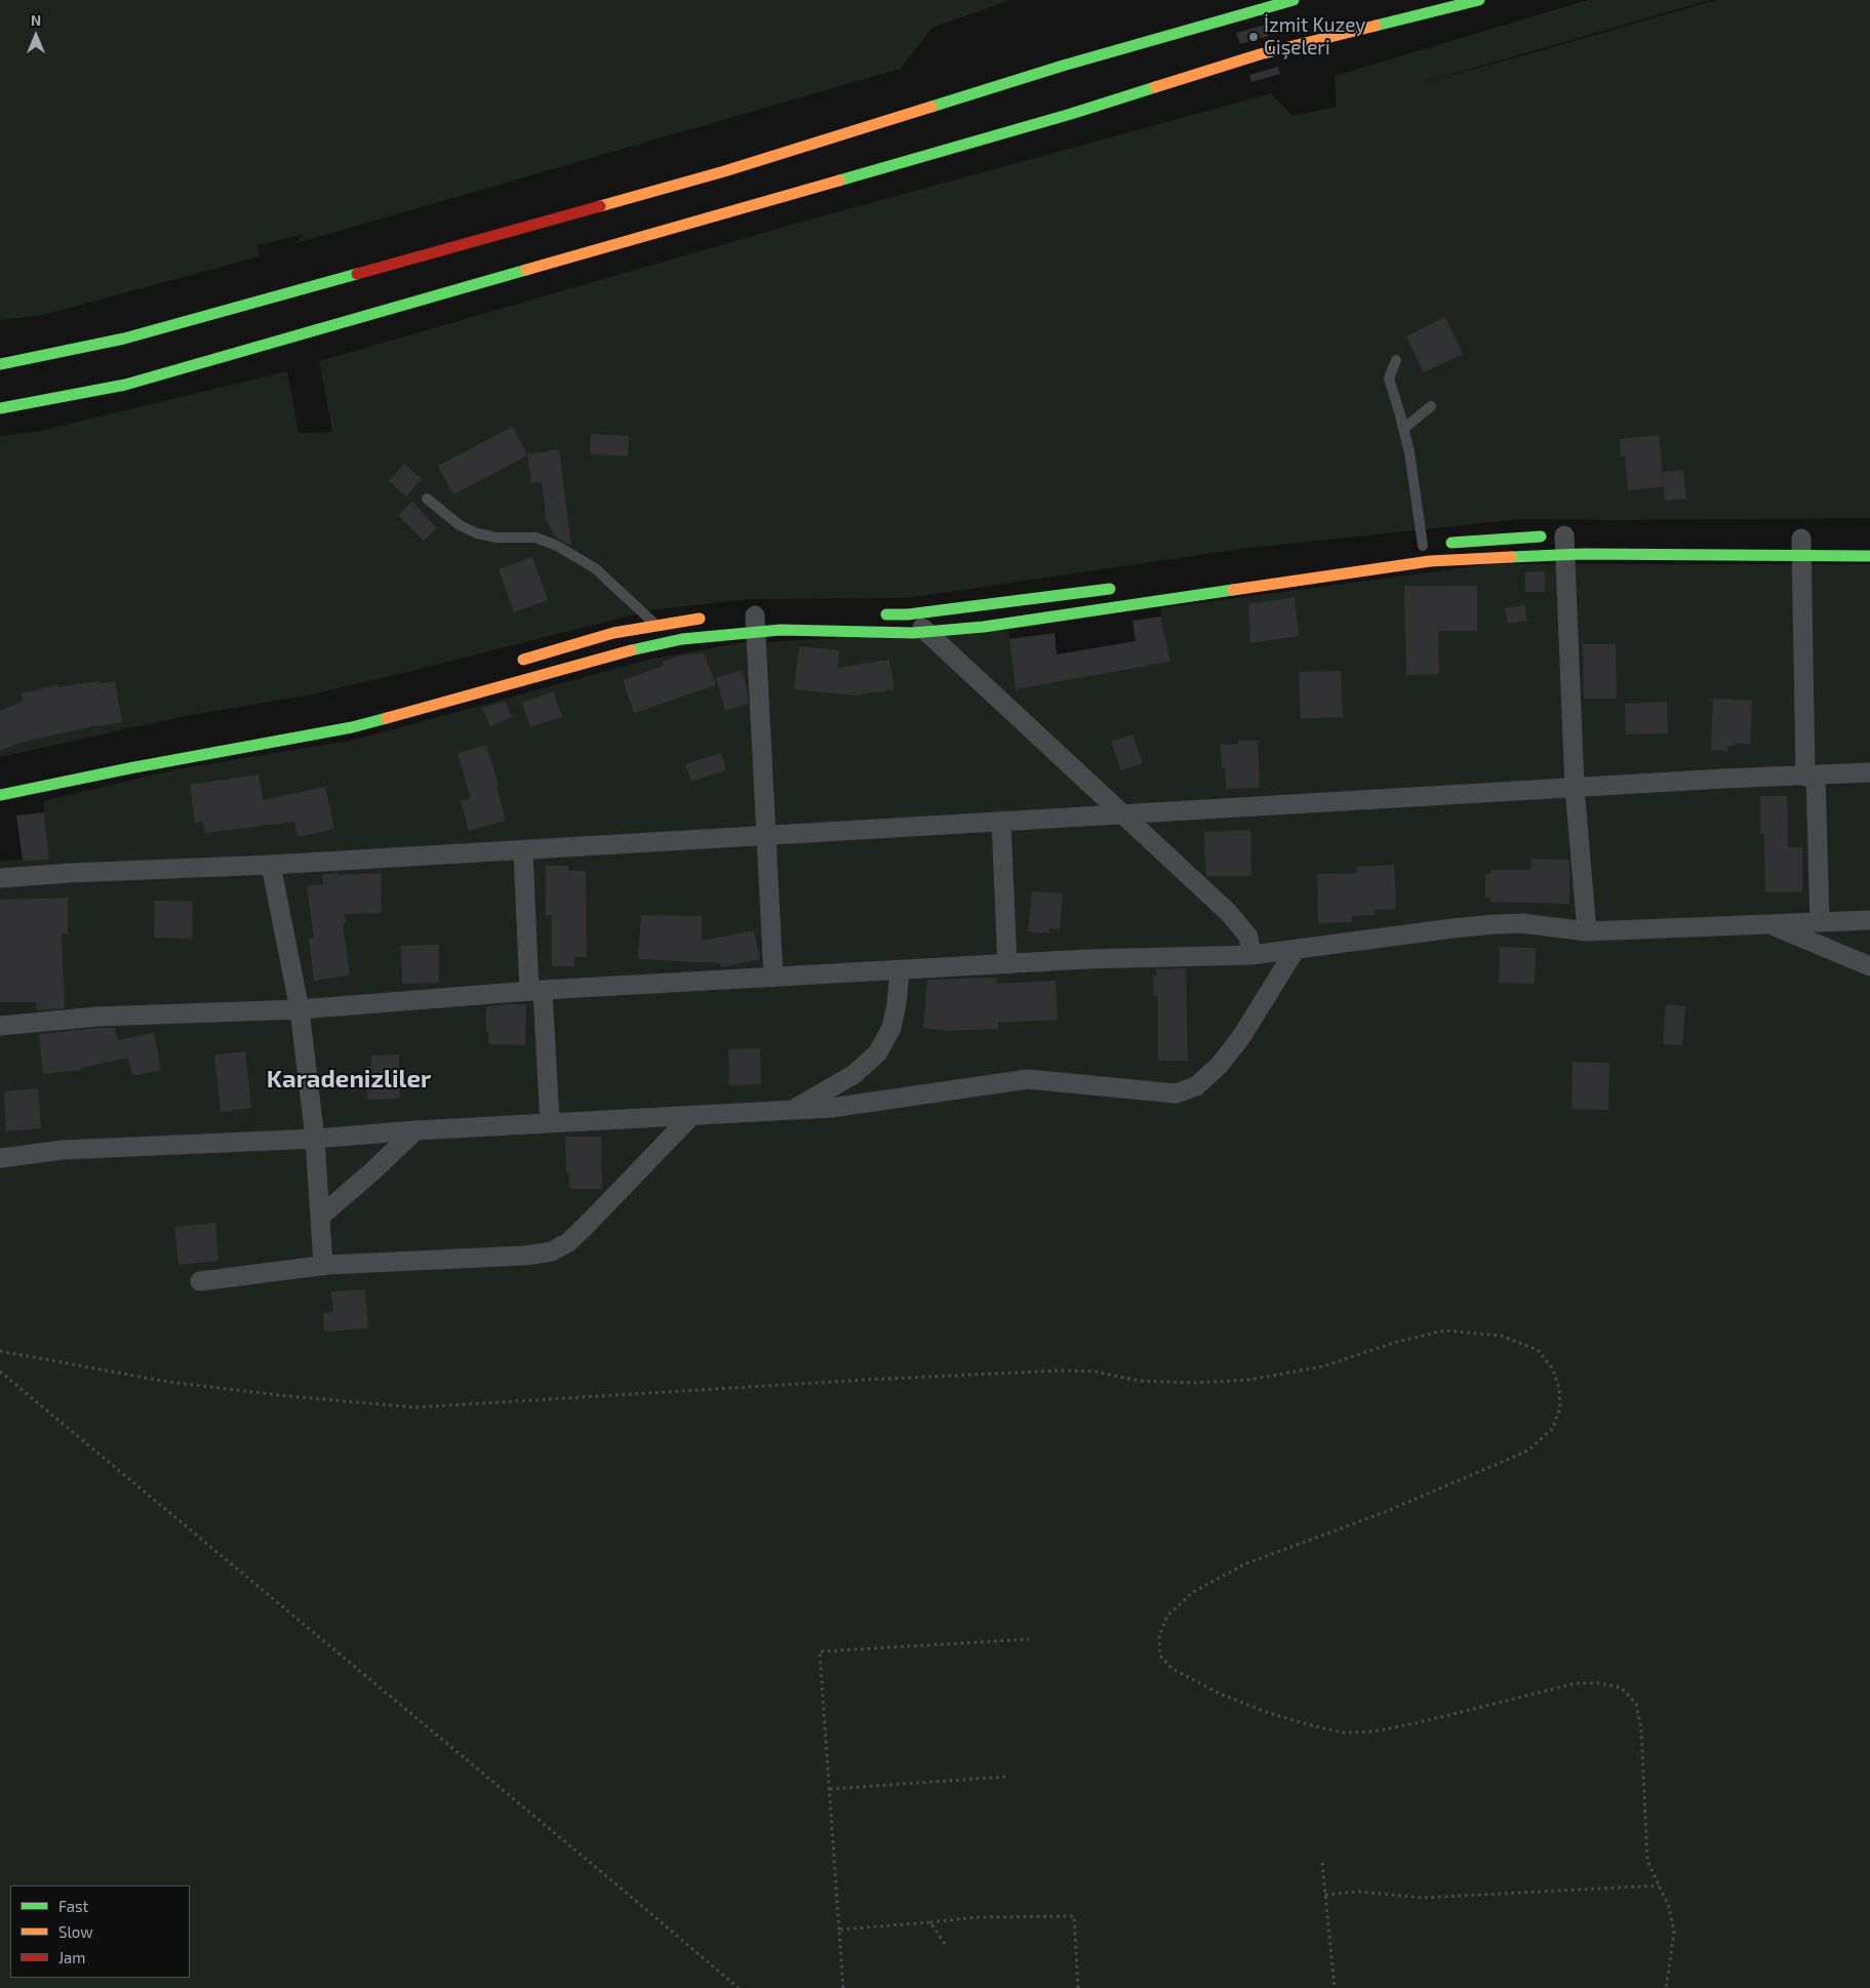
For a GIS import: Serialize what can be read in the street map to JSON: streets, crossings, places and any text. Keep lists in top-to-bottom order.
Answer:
{
  "districts": ["Karadenizliler"],
  "places": ["İzmit Kuzey Gişeleri"],
  "legend": ["Fast", "Slow", "Jam"],
  "north": "top"
}
